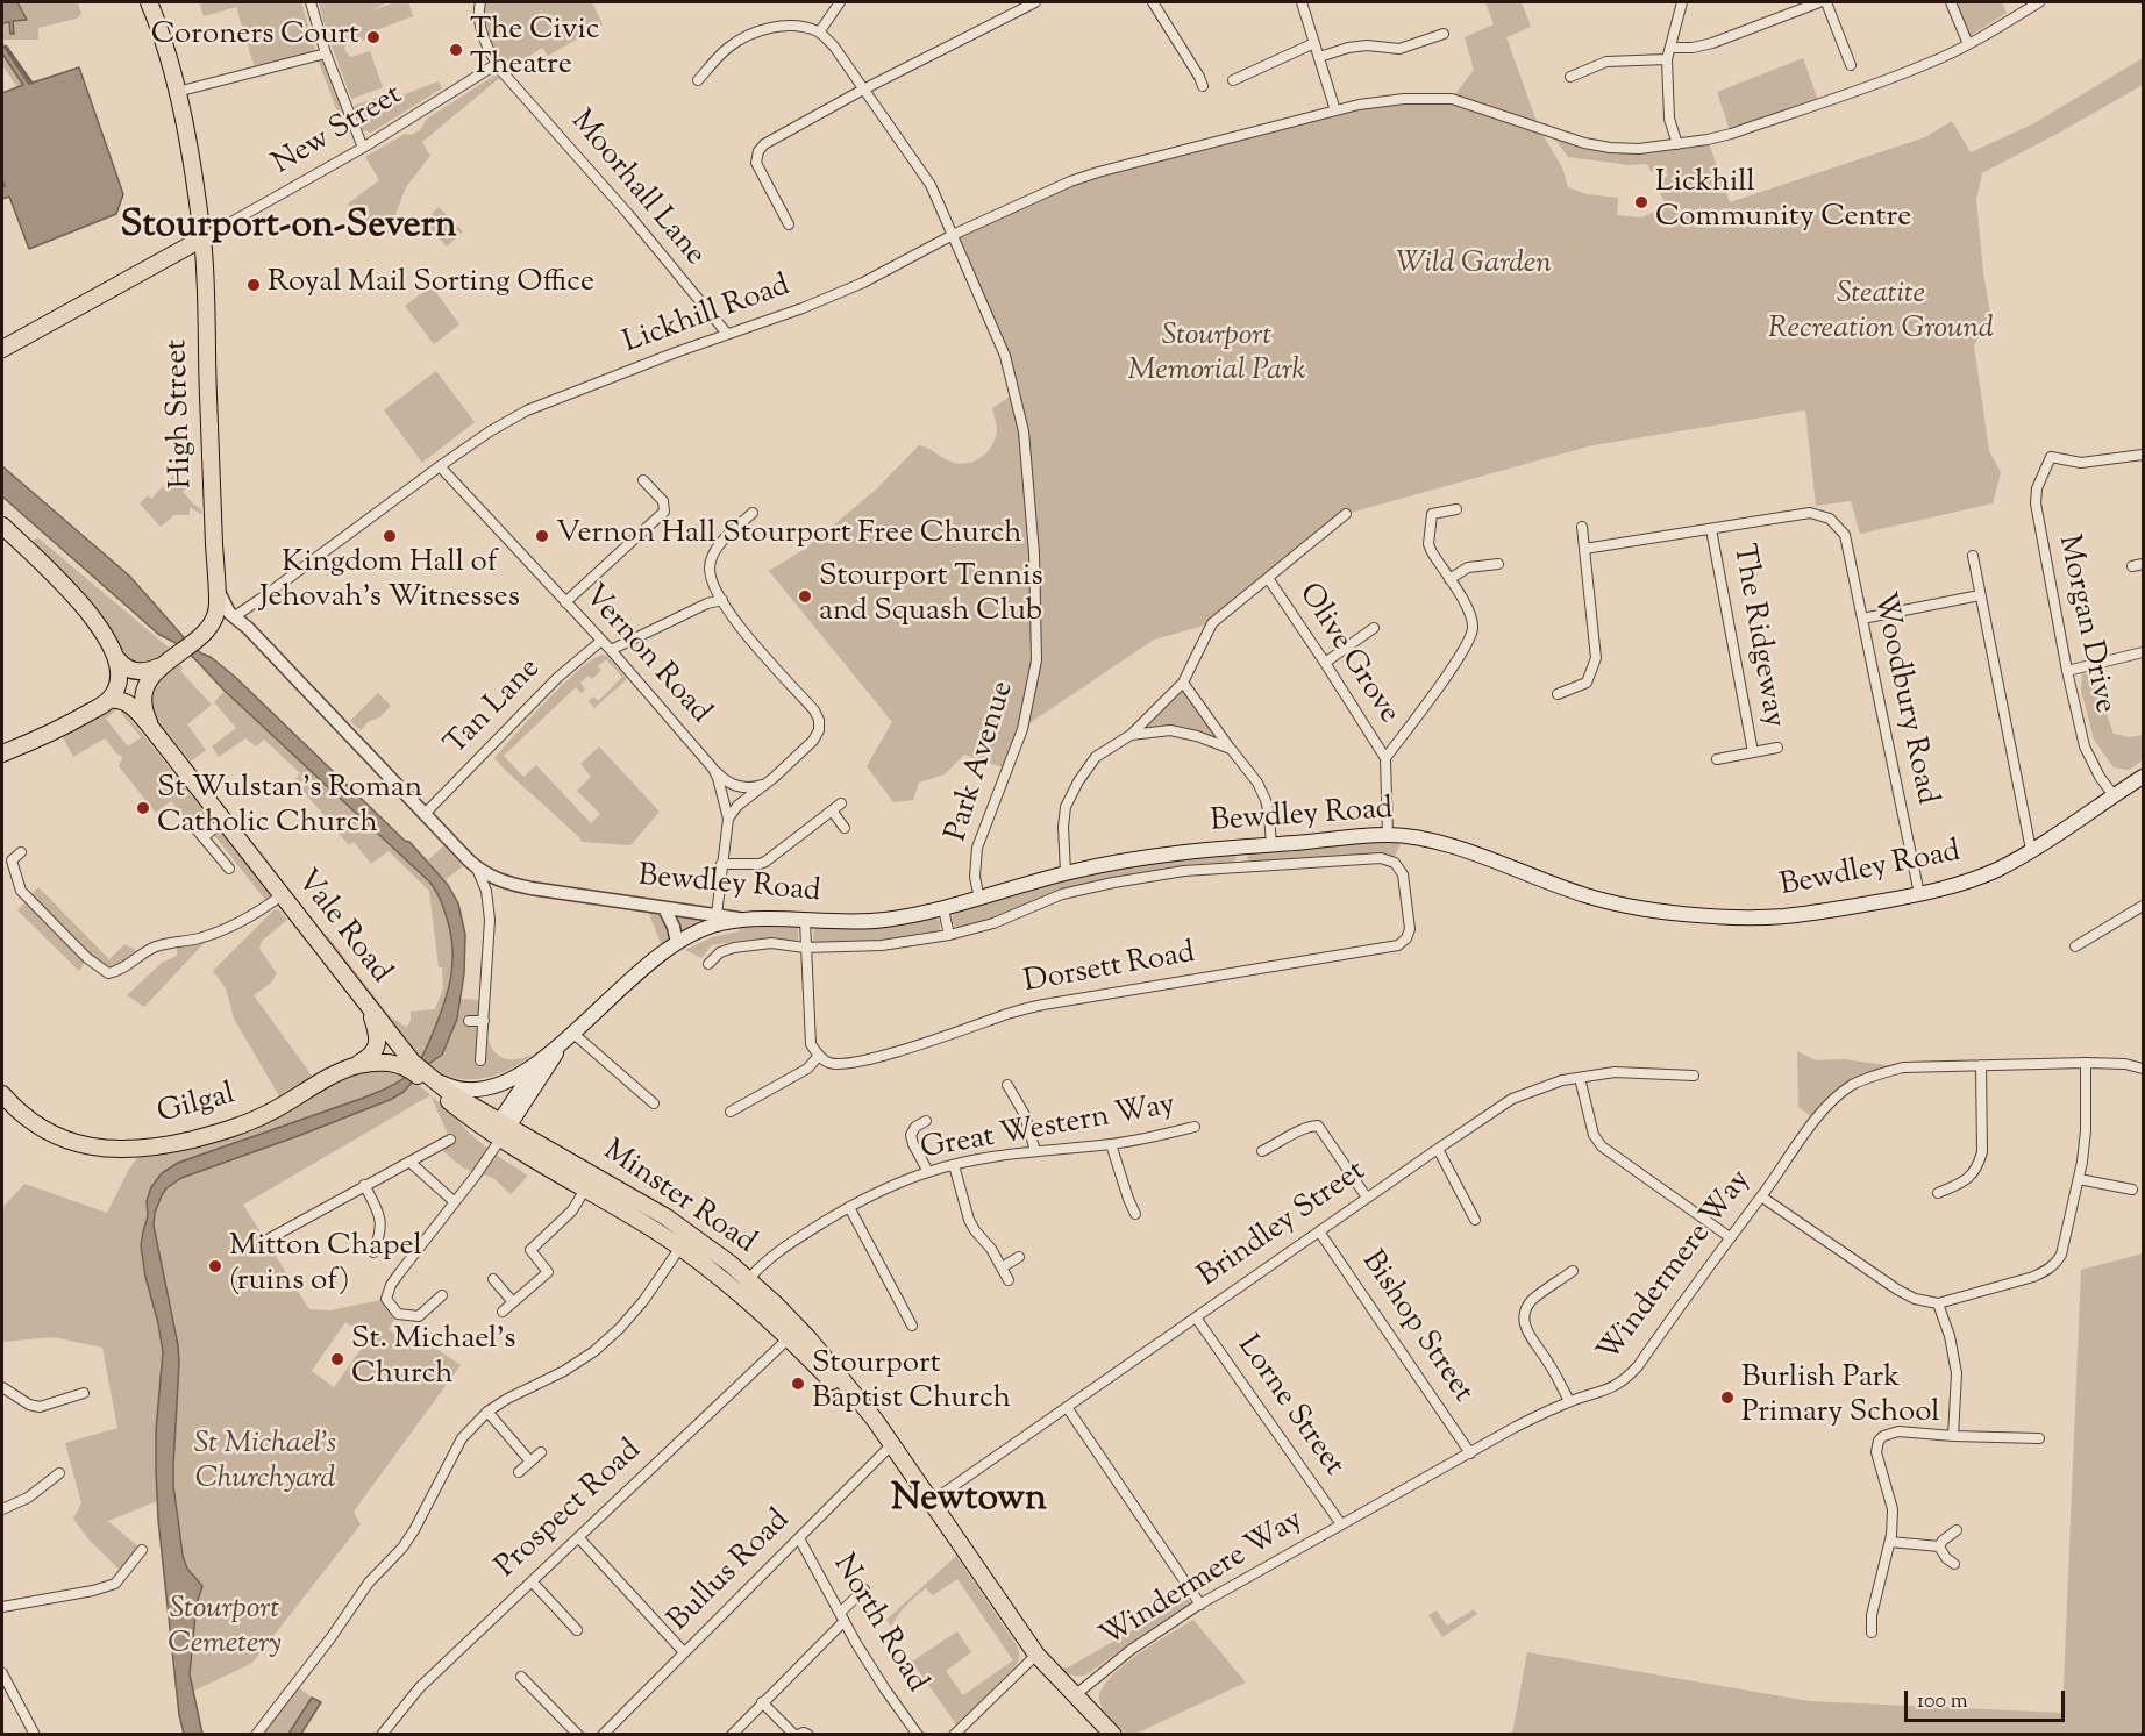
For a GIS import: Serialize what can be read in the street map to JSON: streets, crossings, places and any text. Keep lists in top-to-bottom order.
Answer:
{
  "streets": {
    "main road": [
      "High Street",
      "Bewdley Road",
      "Vale Road",
      "Gilgal",
      "Minster Road"
    ],
    "street": [
      "New Street",
      "Moorhall Lane",
      "Lickhill Road",
      "Morgan Drive",
      "The Ridgeway",
      "Olive Grove",
      "Vernon Road",
      "Woodbury Road",
      "Tan Lane",
      "Park Avenue",
      "Dorsett Road",
      "Great Western Way",
      "Brindley Street",
      "Windermere Way",
      "Bishop Street",
      "Lorne Street",
      "Prospect Road",
      "Bullus Road",
      "North Road"
    ]
  },
  "crossings": [
    ["New Street", "Moorhall Lane"],
    ["New Street", "High Street"],
    ["Moorhall Lane", "Lickhill Road"],
    ["Lickhill Road", "High Street"],
    ["Lickhill Road", "Vernon Road"],
    ["Lickhill Road", "Park Avenue"],
    ["High Street", "Tan Lane"],
    ["High Street", "Bewdley Road"],
    ["Morgan Drive", "Bewdley Road"],
    ["The Ridgeway", "Woodbury Road"],
    ["Olive Grove", "Bewdley Road"],
    ["Vernon Road", "Tan Lane"],
    ["Vernon Road", "Bewdley Road"],
    ["Woodbury Road", "Bewdley Road"],
    ["Tan Lane", "Bewdley Road"],
    ["Park Avenue", "Bewdley Road"],
    ["Bewdley Road", "Dorsett Road"],
    ["Vale Road", "Gilgal"],
    ["Vale Road", "Minster Road"],
    ["Gilgal", "Minster Road"],
    ["Great Western Way", "Minster Road"],
    ["Minster Road", "Brindley Street"],
    ["Minster Road", "Windermere Way"],
    ["Minster Road", "Prospect Road"],
    ["Minster Road", "Bullus Road"],
    ["Brindley Street", "Bishop Street"],
    ["Brindley Street", "Lorne Street"],
    ["Windermere Way", "Bishop Street"],
    ["Windermere Way", "Lorne Street"],
    ["Bullus Road", "North Road"]
  ],
  "districts": ["Stourport-on-Severn", "Newtown"],
  "parks": [
    "Wild Garden",
    "Steatite Recreation Ground",
    "Stourport Memorial Park",
    "St Michael's Churchyard",
    "Stourport Cemetery"
  ],
  "places": [
    "Coroners Court",
    "The Civic Theatre",
    "Lickhill Community Centre",
    "Royal Mail Sorting Office",
    "Kingdom Hall of Jehovah's Witnesses",
    "Vernon Hall Stourport Free Church",
    "Stourport Tennis and Squash Club",
    "St Wulstan's Roman Catholic Church",
    "Mitton Chapel (ruins of)",
    "St. Michael's Church",
    "Stourport Baptist Church",
    "Burlish Park Primary School"
  ],
  "scale_bar": "100 m"
}
